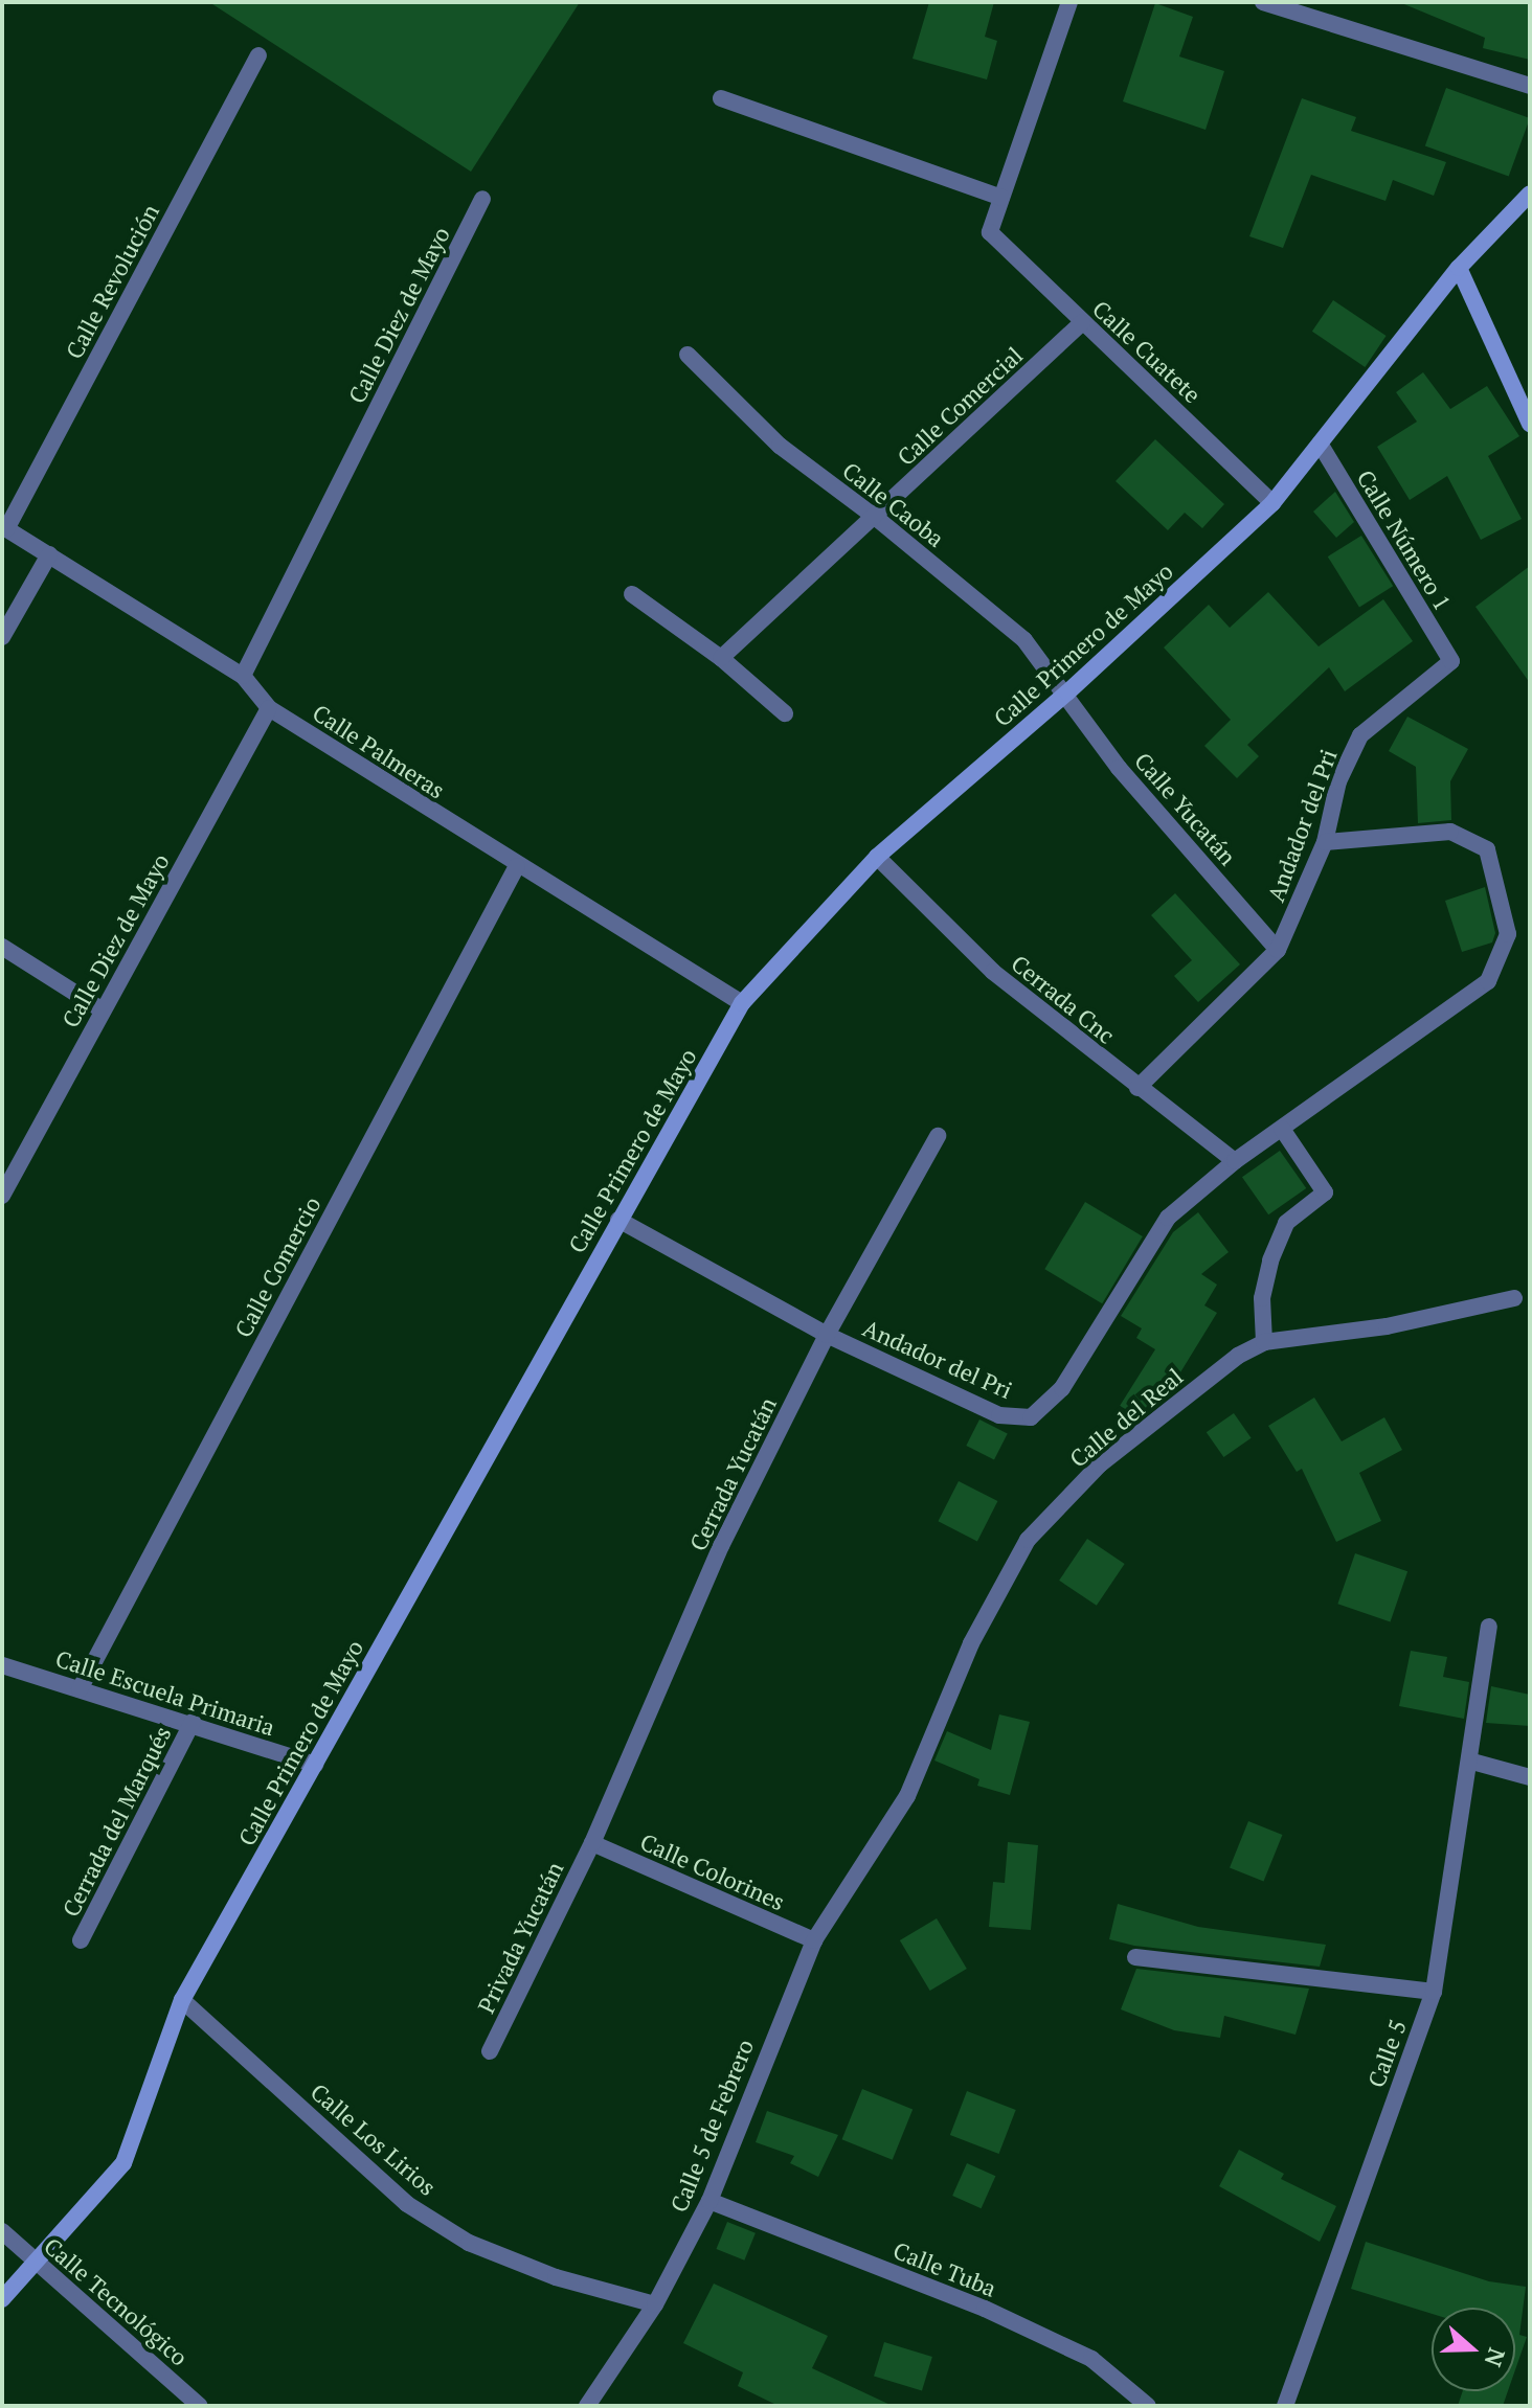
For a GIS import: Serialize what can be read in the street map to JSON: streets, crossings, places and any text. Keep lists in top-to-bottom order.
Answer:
{
  "streets": {
    "street": [
      "Calle Revolución",
      "Calle Diez de Mayo",
      "Calle Cuatete",
      "Calle Comercial",
      "Calle Caoba",
      "Calle Número 1",
      "Calle Primero de Mayo",
      "Calle Palmeras",
      "Calle Yucatán",
      "Andador del Pri",
      "Cerrada Cnc",
      "Calle Comercio",
      "Calle del Real",
      "Cerrada Yucatán",
      "Calle Escuela Primaria",
      "Cerrada del Marqués",
      "Calle Colorines",
      "Privada Yucatán",
      "Calle 5",
      "Calle 5 de Febrero",
      "Calle Los Lirios",
      "Calle Tuba",
      "Calle Tecnológico"
    ]
  },
  "crossings": [
    ["Calle Revolución", "Calle Palmeras"],
    ["Calle Diez de Mayo", "Calle Palmeras"],
    ["Calle Cuatete", "Calle Comercial"],
    ["Calle Cuatete", "Calle Primero de Mayo"],
    ["Calle Comercial", "Calle Caoba"],
    ["Calle Caoba", "Calle Primero de Mayo"],
    ["Calle Caoba", "Calle Yucatán"],
    ["Calle Número 1", "Calle Primero de Mayo"],
    ["Calle Número 1", "Andador del Pri"],
    ["Calle Primero de Mayo", "Calle Palmeras"],
    ["Calle Primero de Mayo", "Calle Yucatán"],
    ["Calle Primero de Mayo", "Andador del Pri"],
    ["Calle Primero de Mayo", "Cerrada Cnc"],
    ["Calle Primero de Mayo", "Calle Escuela Primaria"],
    ["Calle Primero de Mayo", "Calle Los Lirios"],
    ["Calle Primero de Mayo", "Calle Tecnológico"],
    ["Calle Palmeras", "Calle Comercio"],
    ["Calle Yucatán", "Andador del Pri"],
    ["Andador del Pri", "Cerrada Cnc"],
    ["Andador del Pri", "Cerrada Yucatán"],
    ["Calle Comercio", "Calle Escuela Primaria"],
    ["Calle del Real", "Calle Colorines"],
    ["Calle del Real", "Calle 5 de Febrero"],
    ["Cerrada Yucatán", "Calle Colorines"],
    ["Cerrada Yucatán", "Privada Yucatán"],
    ["Calle Escuela Primaria", "Cerrada del Marqués"],
    ["Calle Colorines", "Privada Yucatán"],
    ["Calle Colorines", "Calle 5 de Febrero"],
    ["Calle 5 de Febrero", "Calle Los Lirios"],
    ["Calle 5 de Febrero", "Calle Tuba"]
  ],
  "north": "right"
}
